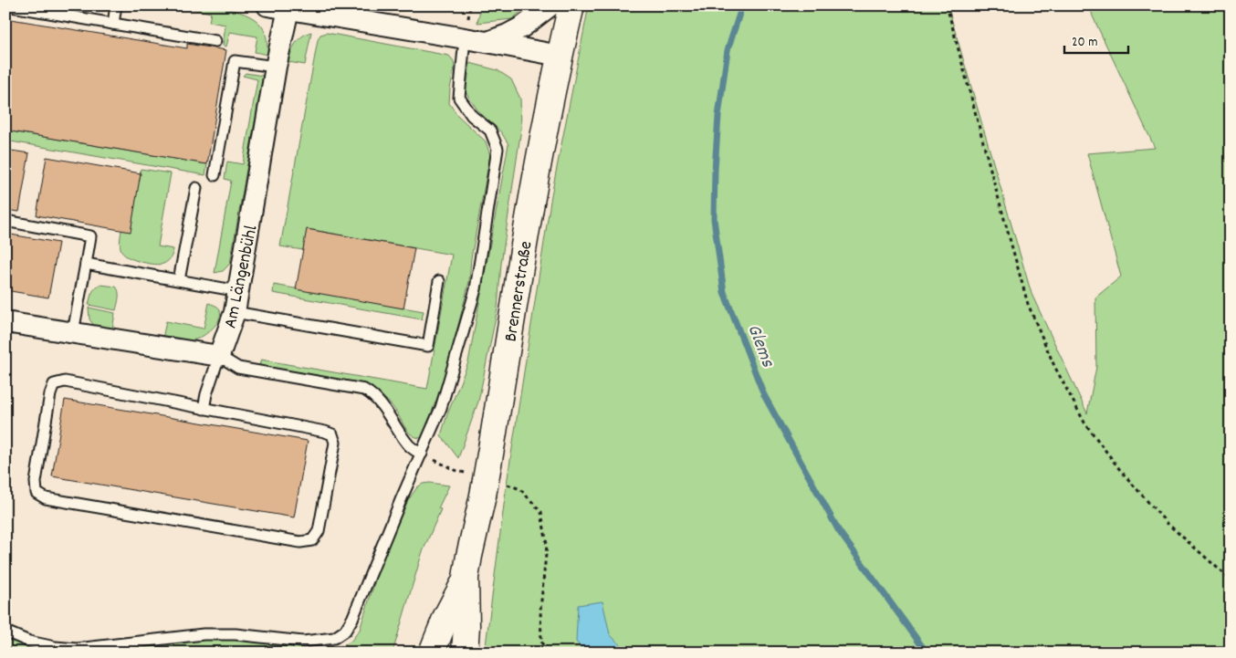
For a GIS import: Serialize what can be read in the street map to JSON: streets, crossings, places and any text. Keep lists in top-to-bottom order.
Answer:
{
  "streets": {
    "main road": ["Brennerstraße"],
    "street": ["Am Längenbühl"]
  },
  "water": ["Glems"],
  "scale_bar": "20 m"
}
